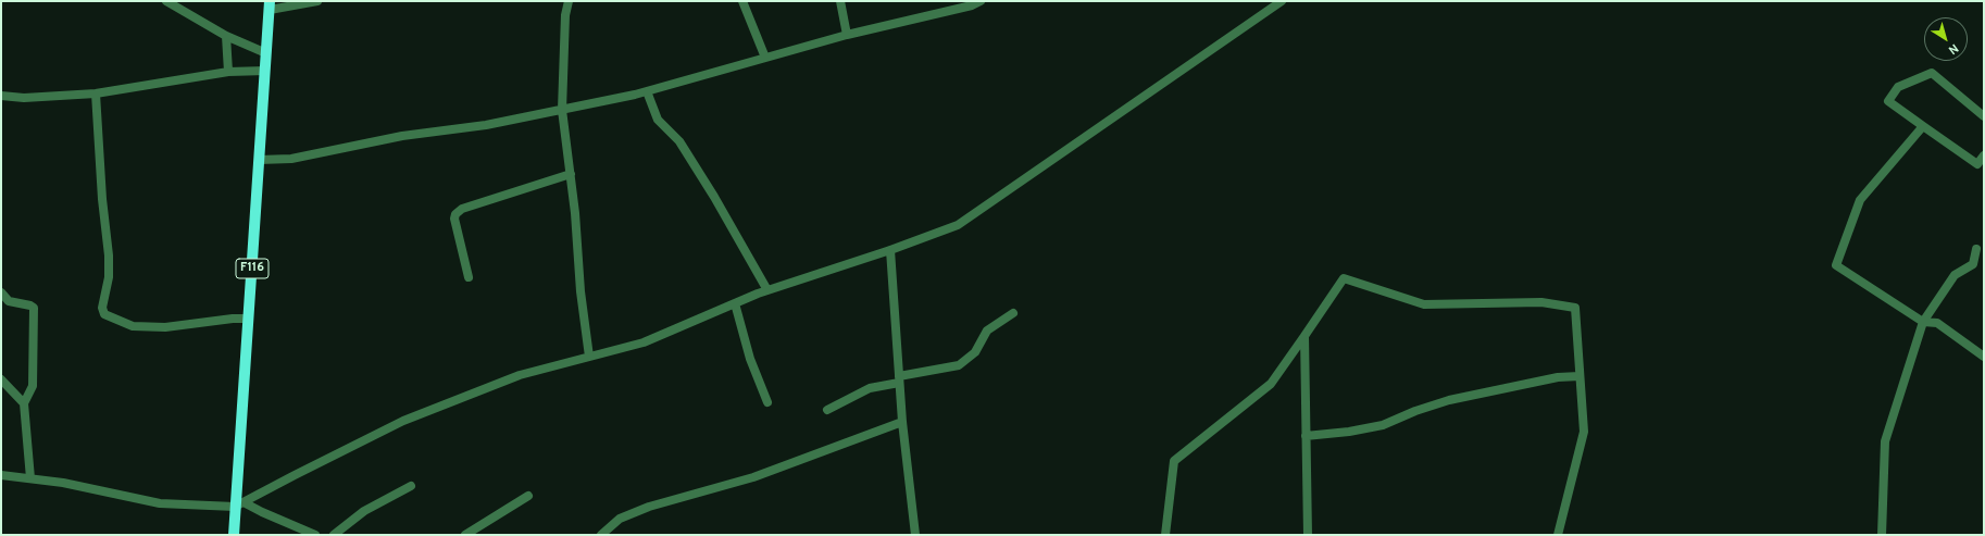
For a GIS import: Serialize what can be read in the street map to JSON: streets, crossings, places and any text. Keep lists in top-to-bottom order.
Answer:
{
  "streets": {
    "main road": ["F116"]
  },
  "north": "bottom right"
}
